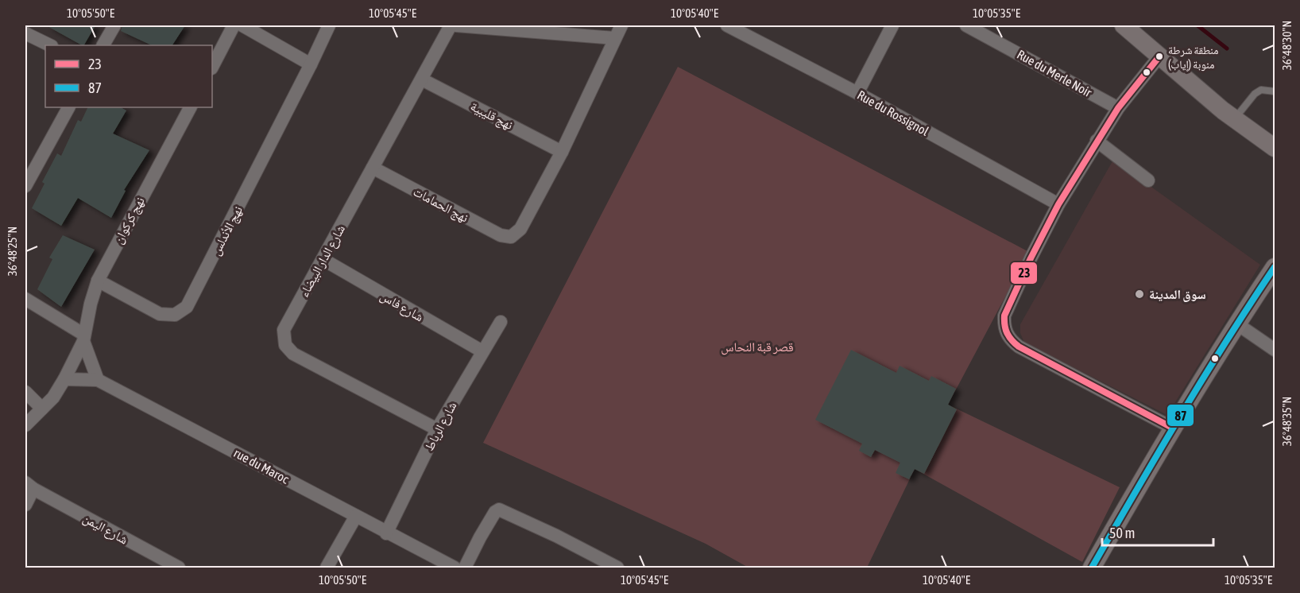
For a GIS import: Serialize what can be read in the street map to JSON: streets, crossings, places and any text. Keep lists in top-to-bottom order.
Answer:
{
  "streets": {
    "street": [
      "Rue du Merle Noir",
      "Rue du Rossignol",
      "نهج قليبية",
      "نهج الحمامات",
      "نهج كركوان",
      "نهج الأندلس",
      "شارع الدار البيضاء",
      "شارع فاس",
      "شارع الرباط",
      "rue du Maroc",
      "شارع اليمن"
    ]
  },
  "crossings": [
    ["نهج قليبية", "نهج الحمامات"],
    ["نهج قليبية", "شارع الدار البيضاء"],
    ["نهج الحمامات", "شارع الدار البيضاء"],
    ["نهج كركوان", "نهج الأندلس"],
    ["شارع الدار البيضاء", "شارع فاس"],
    ["شارع الدار البيضاء", "شارع الرباط"],
    ["شارع فاس", "شارع الرباط"],
    ["شارع الرباط", "rue du Maroc"]
  ],
  "parks": ["قصر قبة النحاس"],
  "places": ["منطقة شرطة منوبة (إياب)", "سوق المدينة"],
  "lines": ["transit line 23", "transit line 87"],
  "legend": ["23", "87"],
  "scale_bar": "50 m",
  "coordinates": [
    "10°05'50\"E",
    "10°05'45\"E",
    "10°05'40\"E",
    "10°05'35\"E",
    "36°48'30\"N",
    "36°48'25\"N",
    "36°48'35\"N"
  ]
}
